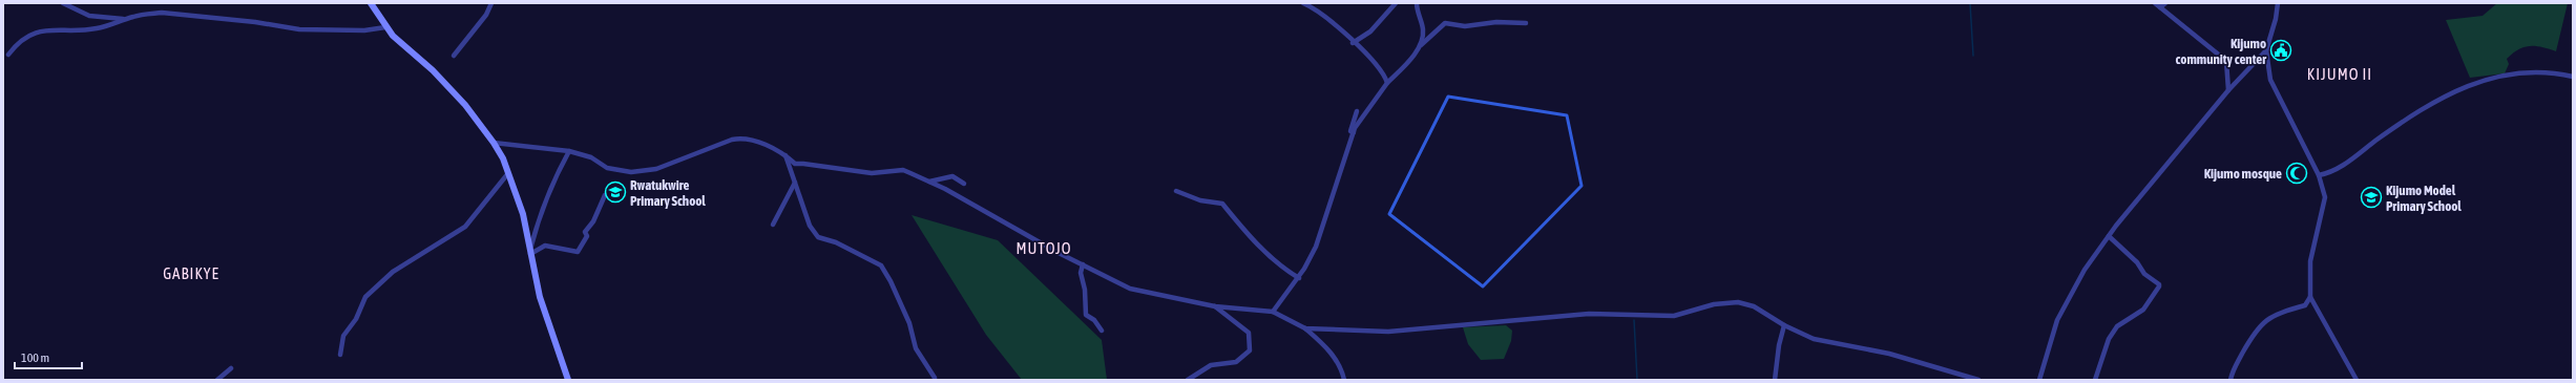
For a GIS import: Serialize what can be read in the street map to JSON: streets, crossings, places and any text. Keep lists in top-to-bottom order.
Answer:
{
  "districts": ["KIJUMO II", "MUTOJO", "GABIKYE"],
  "places": {
    "public building": ["Kijumo community center"],
    "mosque": ["Kijumo mosque"],
    "school or university": ["Rwatukwire Primary School", "Kijumo Model Primary School"]
  },
  "scale_bar": "100 m"
}
